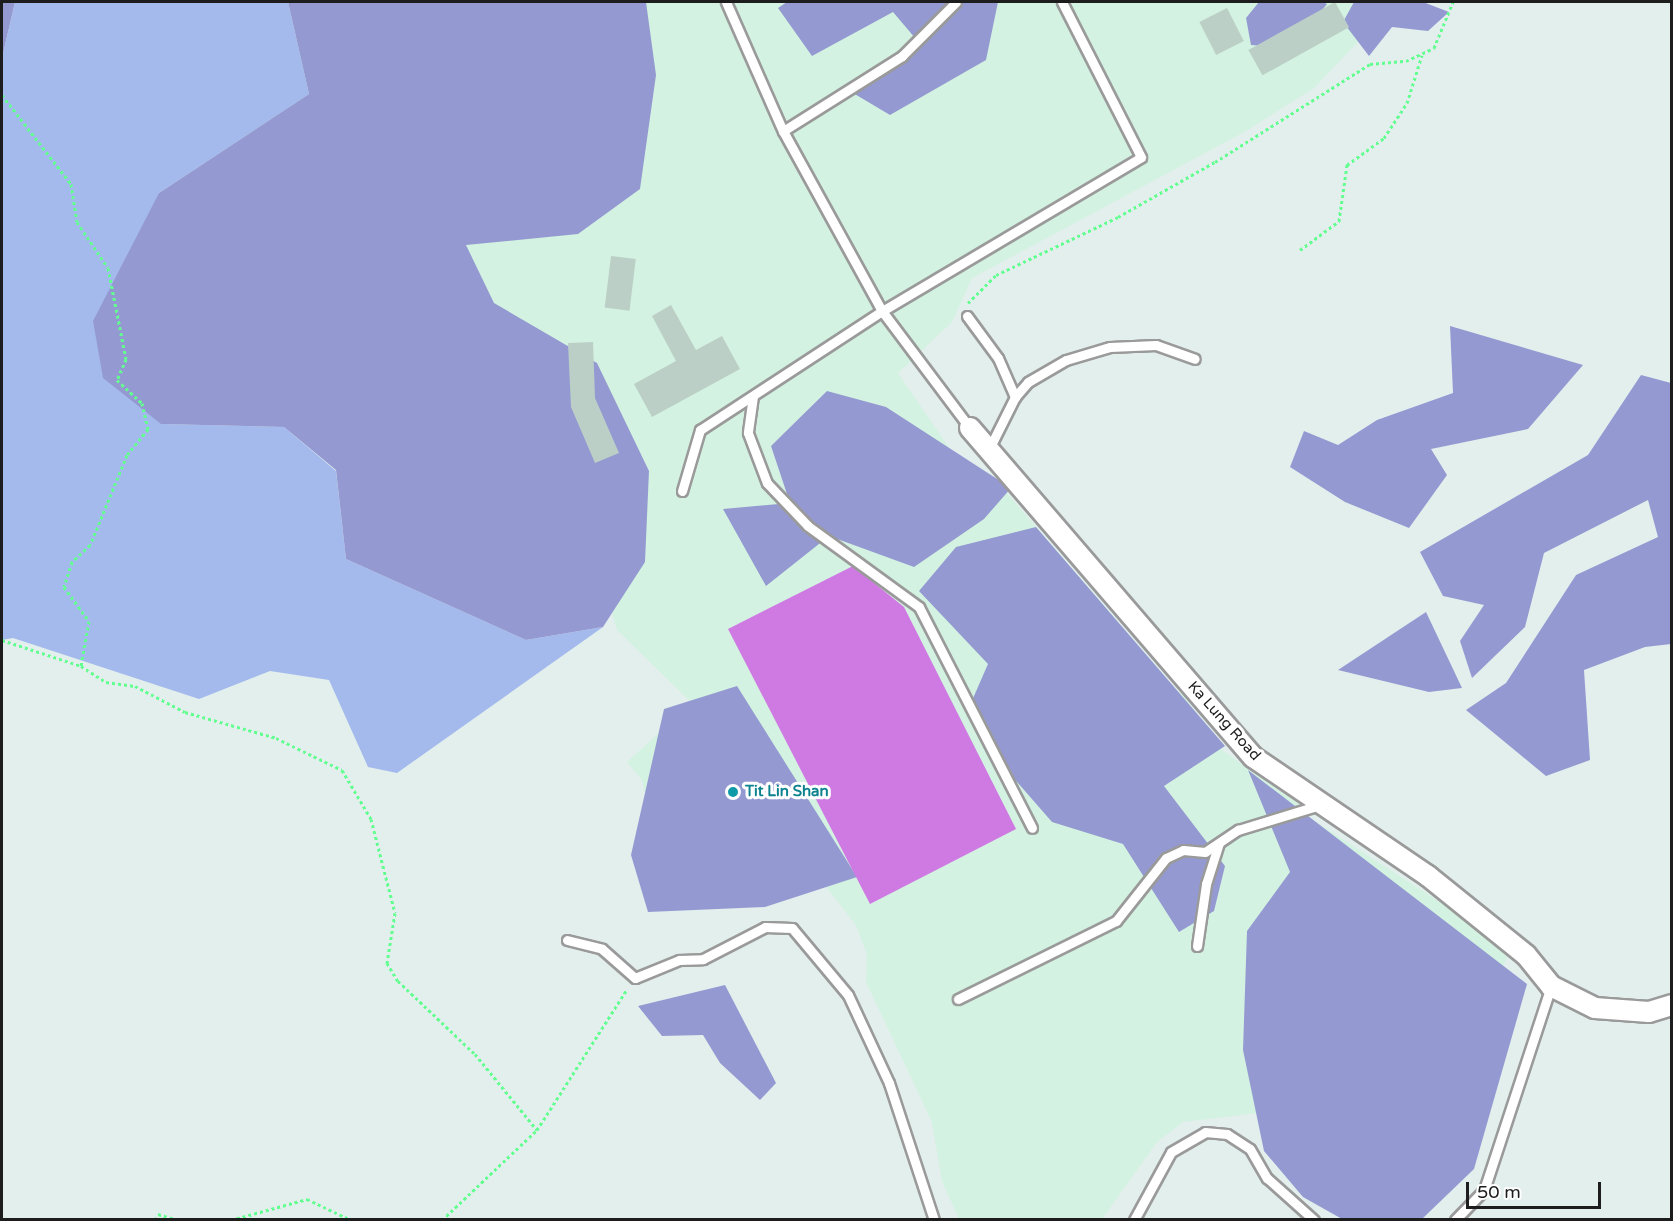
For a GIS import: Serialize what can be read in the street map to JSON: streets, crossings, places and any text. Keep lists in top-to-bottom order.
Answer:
{
  "streets": {
    "street": ["Ka Lung Road"]
  },
  "places": ["Tit Lin Shan"],
  "scale_bar": "50 m"
}
